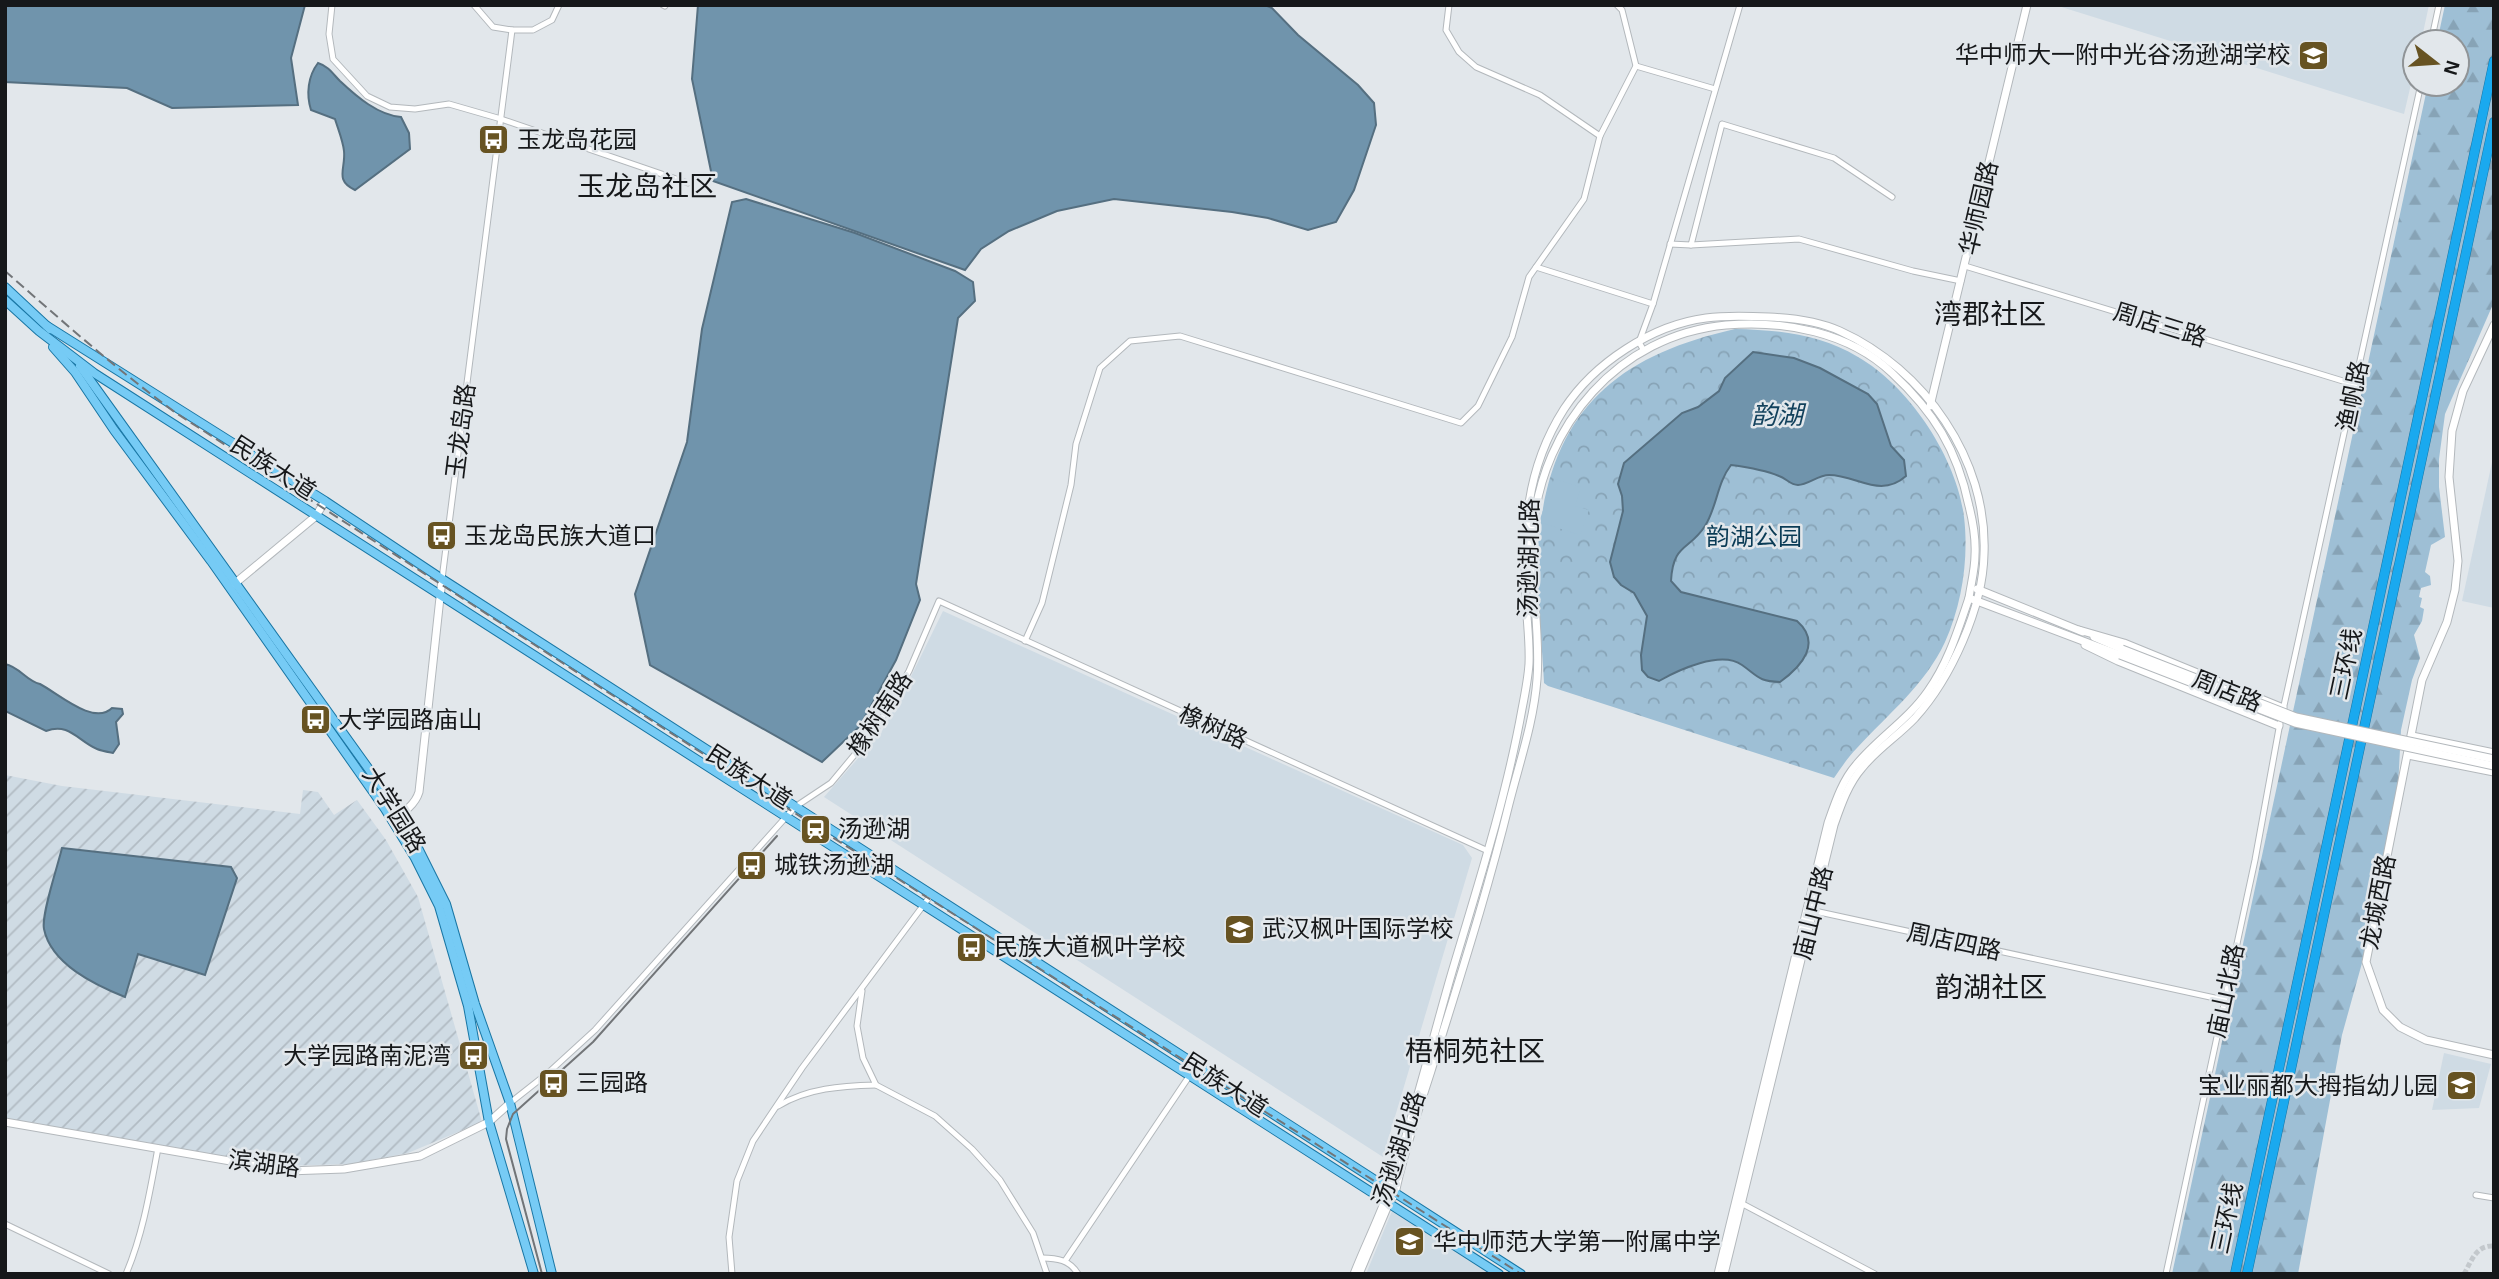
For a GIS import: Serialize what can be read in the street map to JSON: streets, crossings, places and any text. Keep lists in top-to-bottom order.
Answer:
{
  "streets": {
    "highway": ["三环线"],
    "main road": ["民族大道", "大学园路"],
    "street": [
      "华师园路",
      "周店三路",
      "渔帆路",
      "玉龙岛路",
      "汤逊湖北路",
      "周店路",
      "橡树南路",
      "橡树路",
      "龙城西路",
      "庙山中路",
      "周店四路",
      "庙山北路",
      "滨湖路"
    ]
  },
  "crossings": [
    ["华师园路", "周店三路"],
    ["华师园路", "汤逊湖北路"],
    ["周店三路", "渔帆路"],
    ["渔帆路", "庙山北路"],
    ["玉龙岛路", "民族大道"],
    ["玉龙岛路", "大学园路"],
    ["民族大道", "汤逊湖北路"],
    ["民族大道", "橡树南路"],
    ["民族大道", "大学园路"],
    ["汤逊湖北路", "周店路"],
    ["汤逊湖北路", "橡树路"],
    ["汤逊湖北路", "庙山中路"],
    ["周店路", "庙山中路"],
    ["橡树南路", "橡树路"],
    ["大学园路", "滨湖路"],
    ["庙山中路", "周店四路"],
    ["周店四路", "庙山北路"]
  ],
  "districts": [
    "玉龙岛社区",
    "湾郡社区",
    "韵湖社区",
    "梧桐苑社区"
  ],
  "water": ["韵湖"],
  "parks": ["韵湖公园"],
  "places": {
    "school or university": [
      "华中师大一附中光谷汤逊湖学校",
      "武汉枫叶国际学校",
      "宝业丽都大拇指幼儿园",
      "华中师范大学第一附属中学"
    ],
    "bus stop": [
      "玉龙岛花园",
      "玉龙岛民族大道口",
      "大学园路庙山",
      "城铁汤逊湖",
      "民族大道枫叶学校",
      "大学园路南泥湾",
      "三园路"
    ],
    "station": ["汤逊湖"]
  },
  "north": "right"
}
